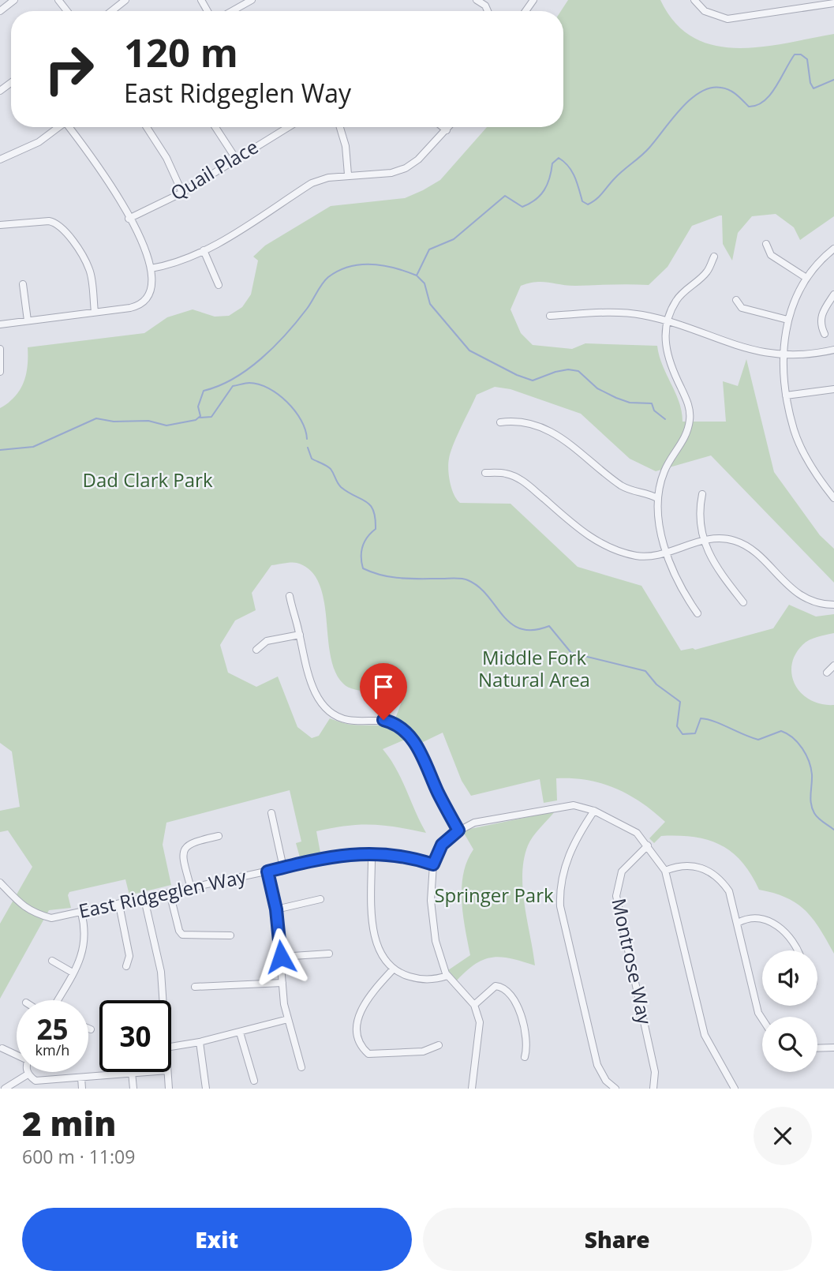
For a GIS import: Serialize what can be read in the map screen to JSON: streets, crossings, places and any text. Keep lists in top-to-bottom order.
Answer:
{
  "streets": {
    "street": ["Quail Place", "East Ridgeglen Way", "Montrose Way"]
  },
  "parks": ["Dad Clark Park", "Middle Fork Natural Area", "Springer Park"],
  "page": {
    "turn": ["120 m", "East Ridgeglen Way"],
    "speed": "25 km/h",
    "limit": "30",
    "heading": ["2 min", "600 m · 11:09"],
    "buttons": ["Exit", "Share"]
  }
}
